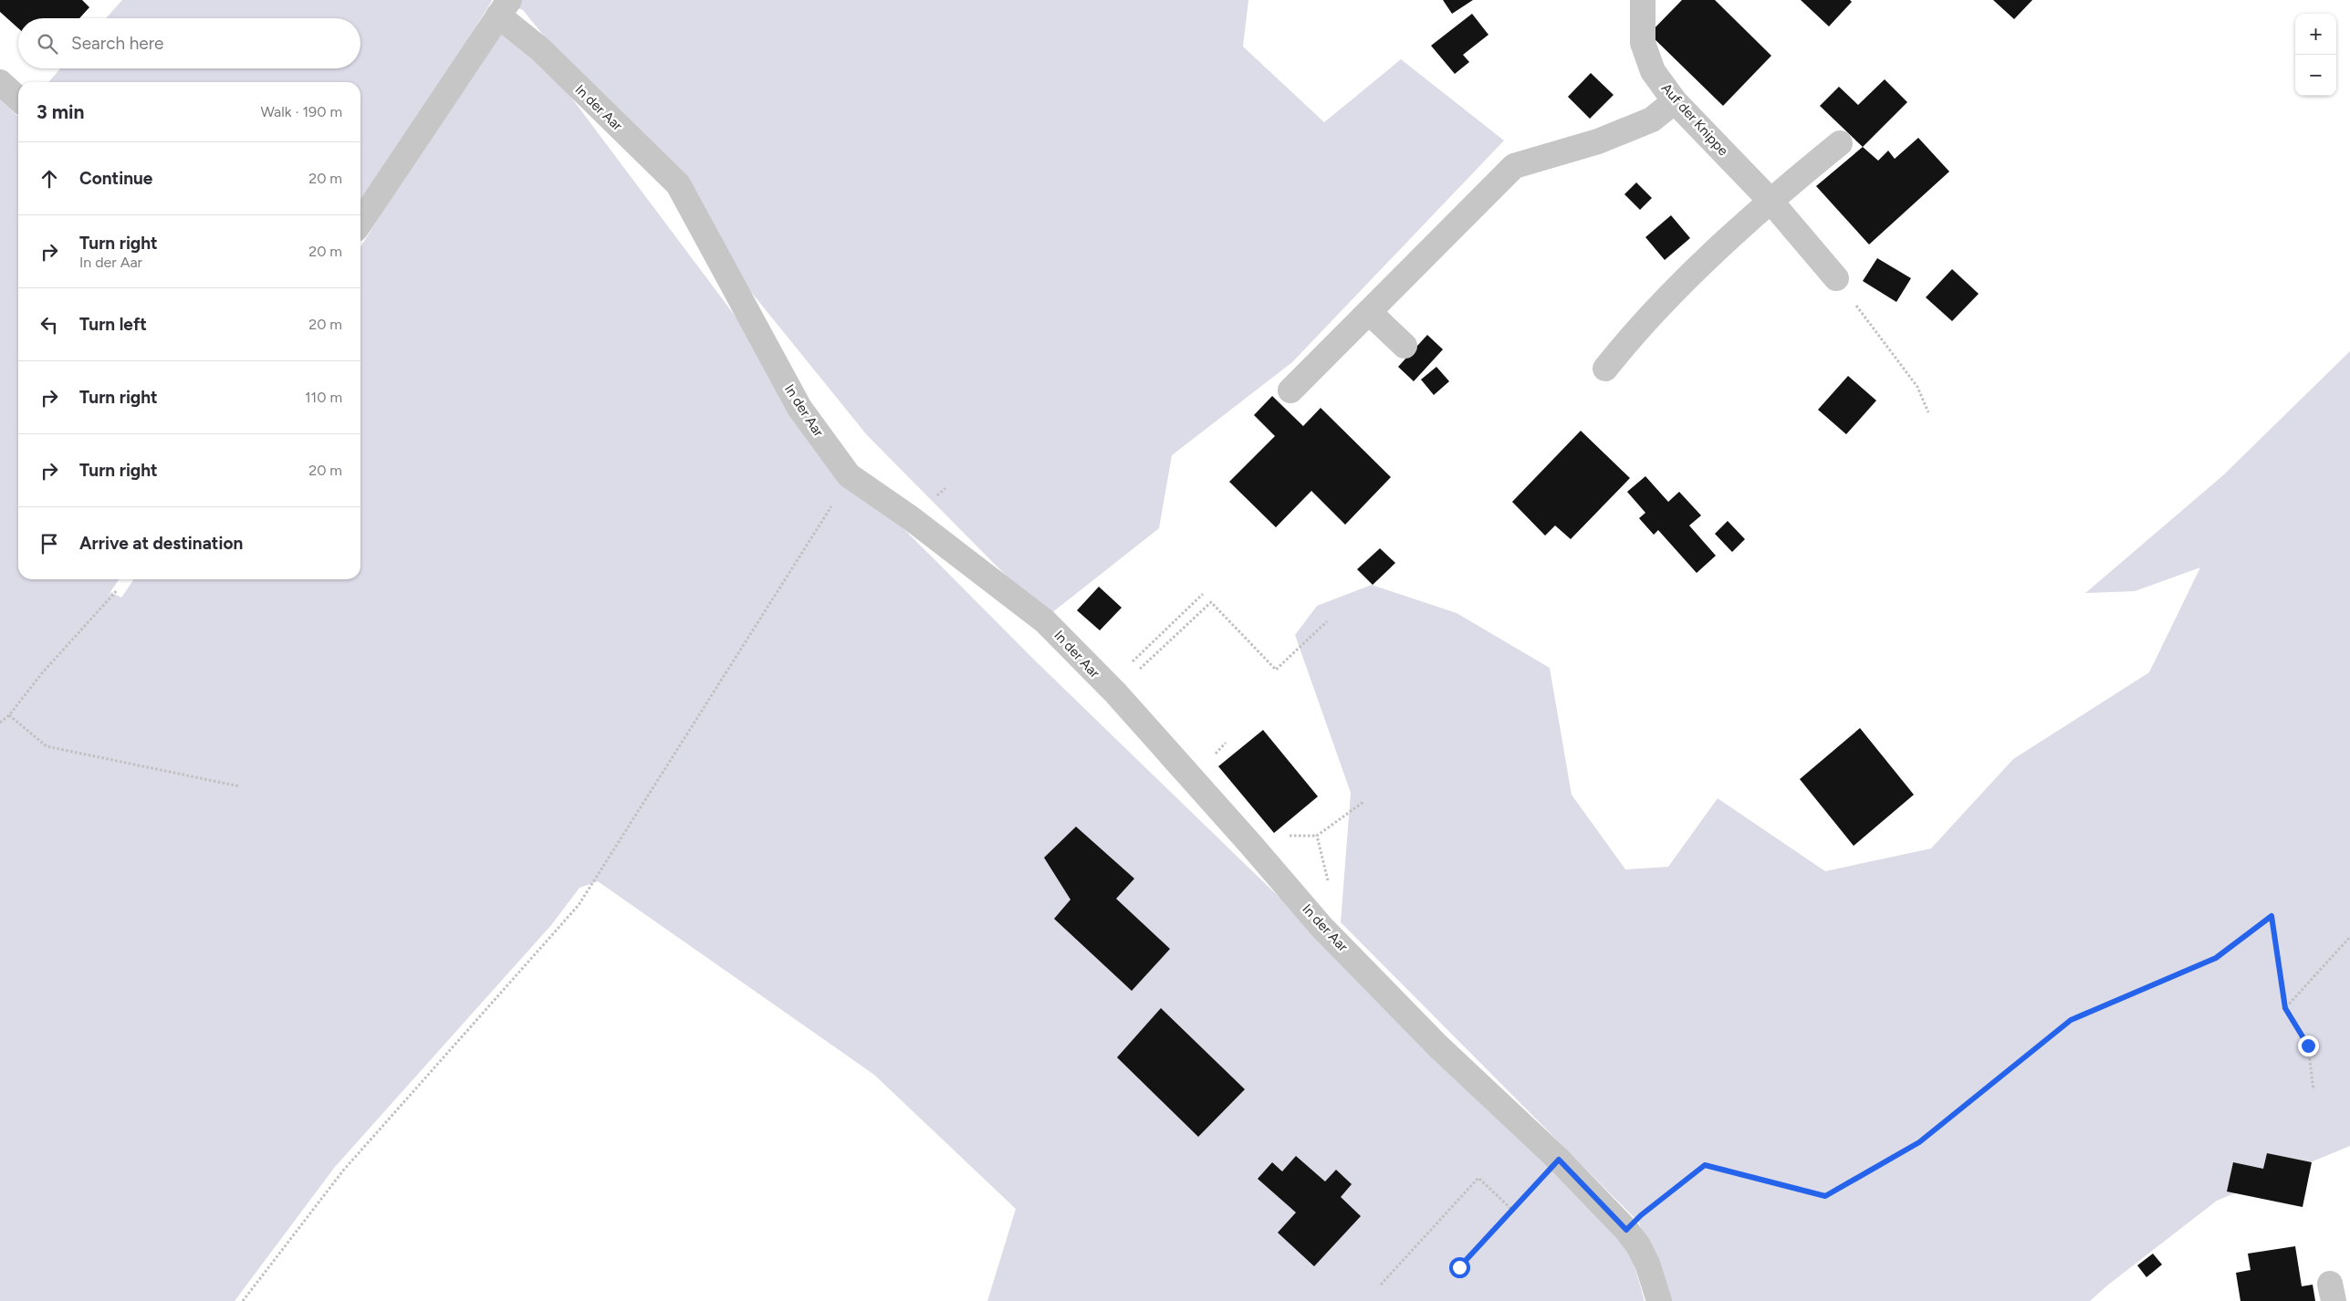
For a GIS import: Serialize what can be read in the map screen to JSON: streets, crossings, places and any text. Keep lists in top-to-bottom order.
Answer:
{
  "streets": {
    "street": ["In der Aar", "Auf der Knippe"]
  },
  "page": {
    "map_buttons": ["+", "−"],
    "search": "Search here",
    "heading": ["3 min", "Walk · 190 m"],
    "list": [
      ["Continue", "20 m"],
      ["Turn right", "In der Aar", "20 m"],
      ["Turn left", "20 m"],
      ["Turn right", "110 m"],
      ["Turn right", "20 m"],
      "Arrive at destination"
    ]
  }
}
